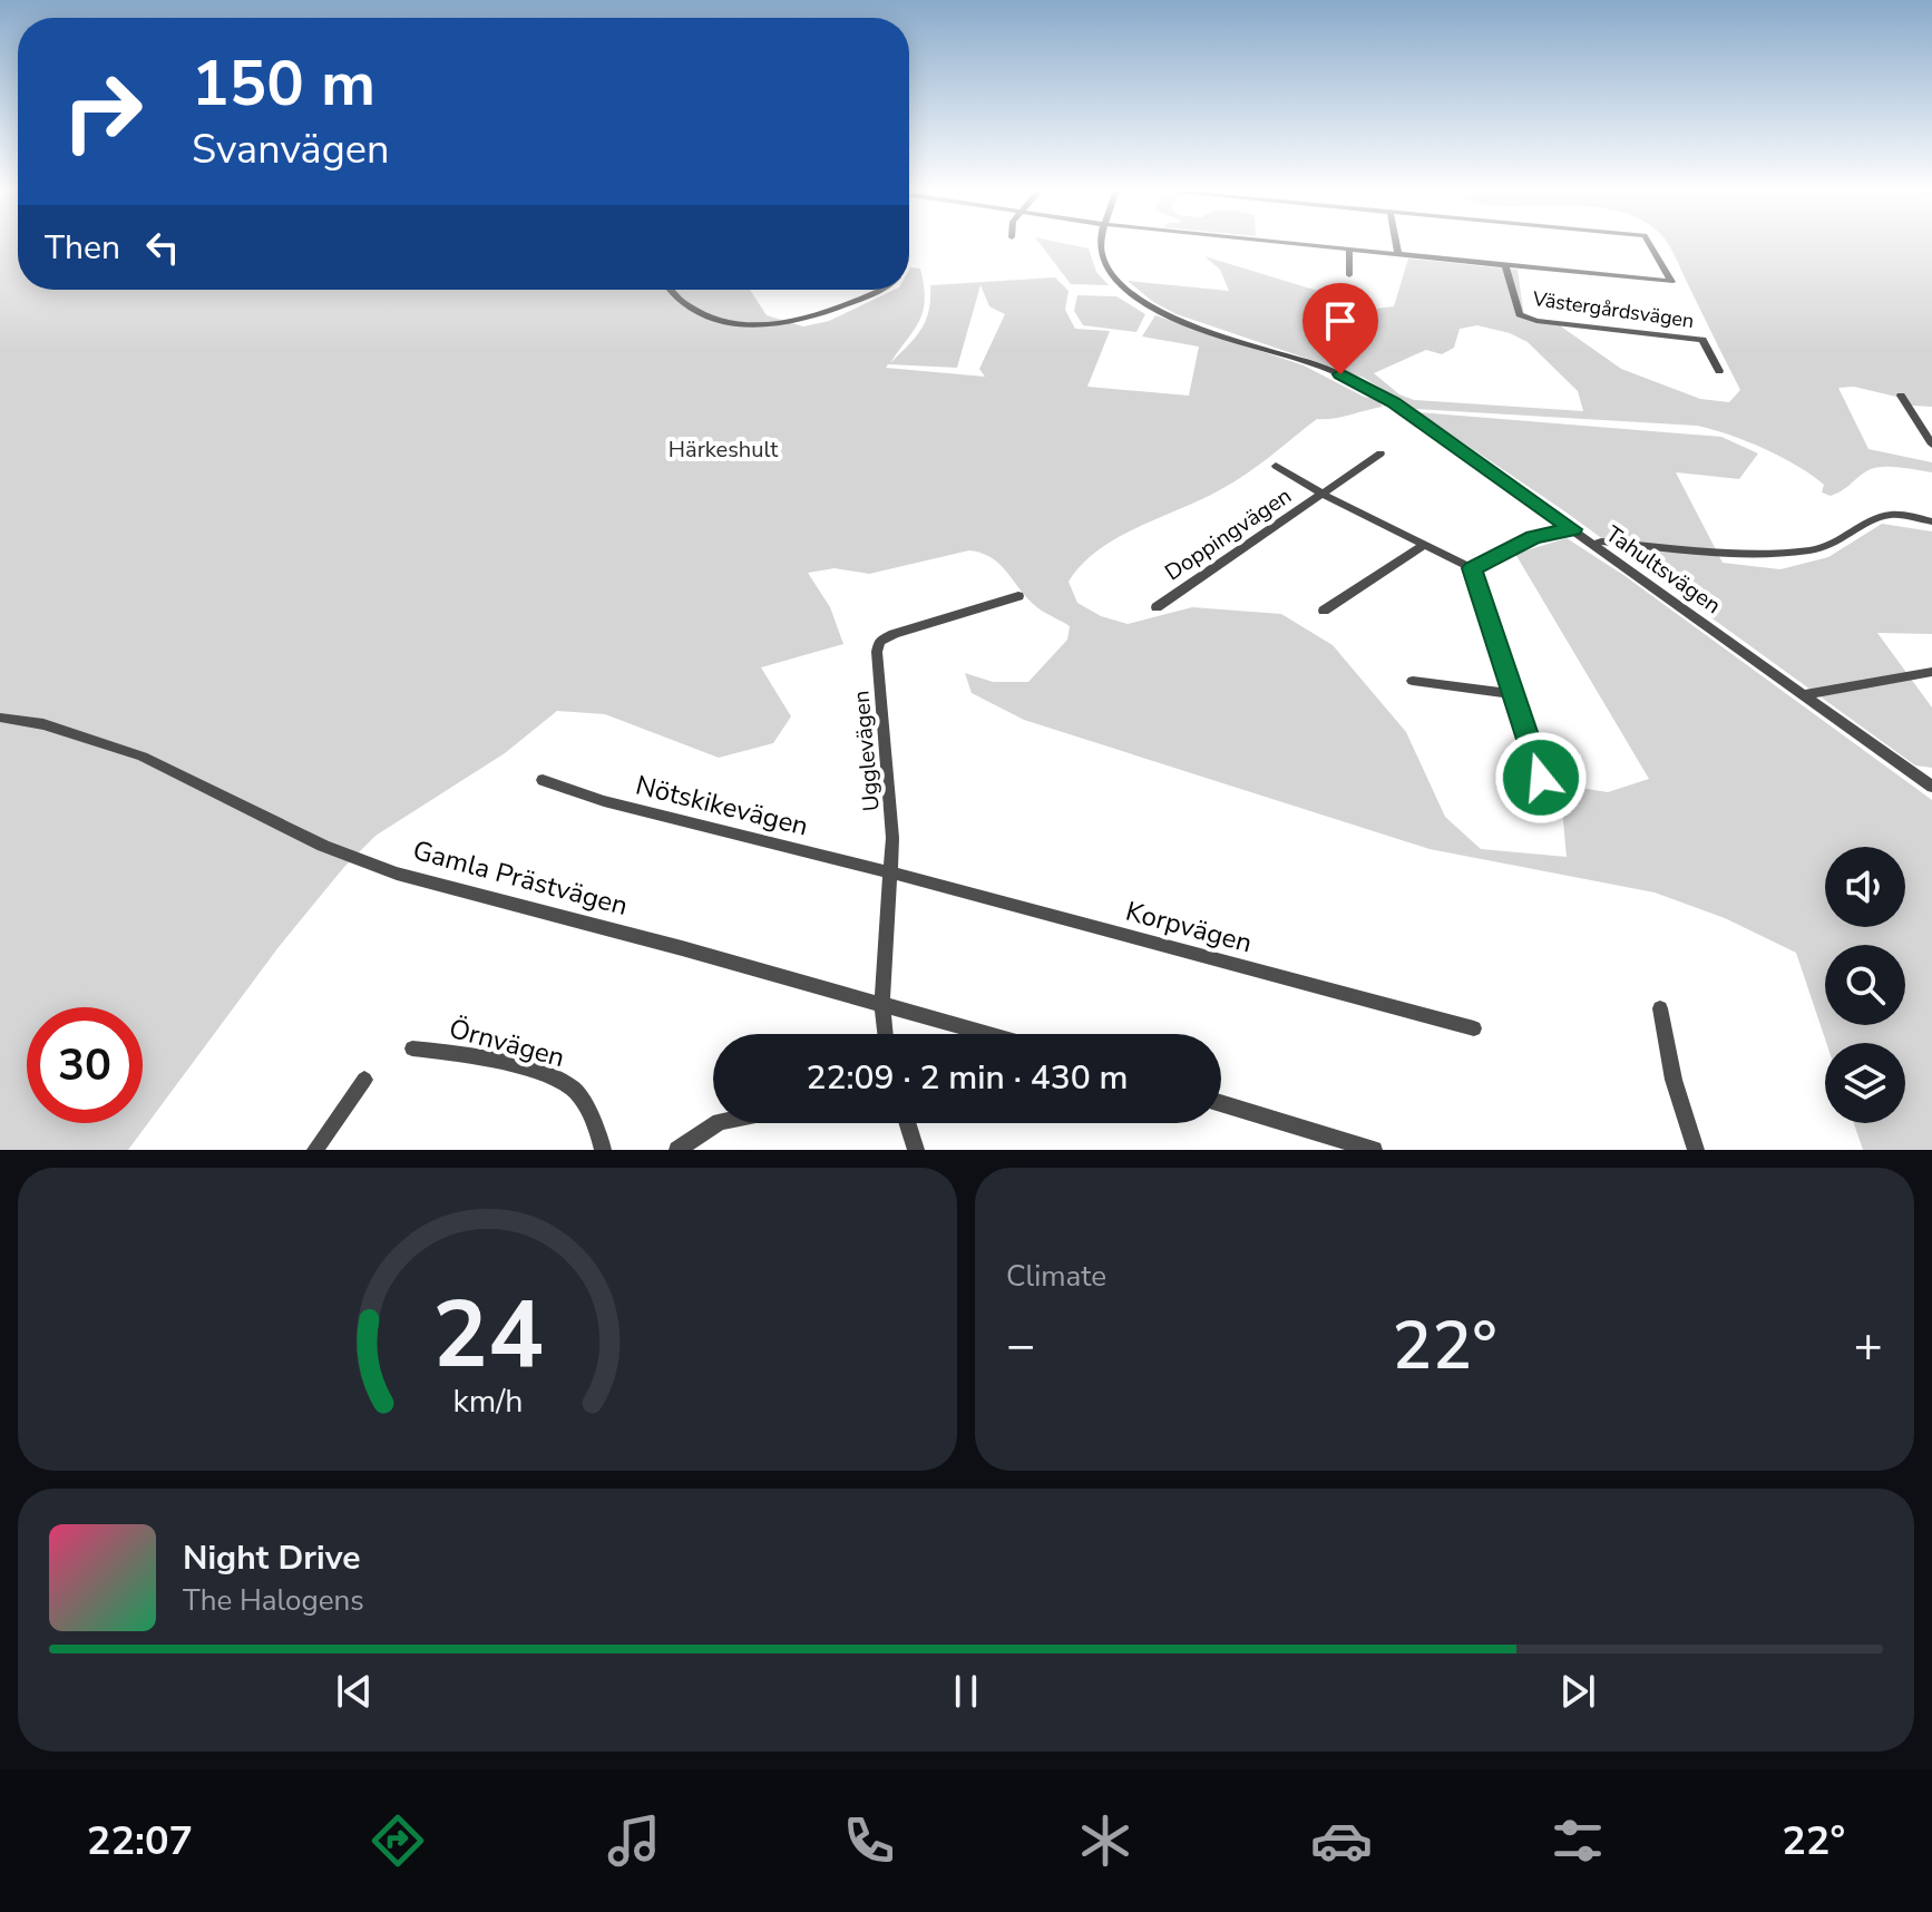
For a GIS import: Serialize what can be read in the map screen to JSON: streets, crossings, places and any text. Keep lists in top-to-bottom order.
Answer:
{
  "streets": {
    "street": [
      "Västergårdsvägen",
      "Doppingvägen",
      "Tahultsvägen",
      "Ugglevägen",
      "Nötskikevägen",
      "Gamla Prästvägen",
      "Korpvägen",
      "Örnvägen"
    ]
  },
  "crossings": [
    ["Ugglevägen", "Nötskikevägen"],
    ["Ugglevägen", "Gamla Prästvägen"],
    ["Ugglevägen", "Korpvägen"],
    ["Nötskikevägen", "Korpvägen"]
  ],
  "parks": ["Härkeshult"],
  "page": {
    "turn": ["150 m", "Svanvägen"],
    "then": "Then",
    "limit": "30",
    "trip": "22:09 · 2 min · 430 m",
    "tile": "Climate",
    "heat": ["−", "22°", "+"],
    "song": ["Night Drive", "The Halogens"],
    "tabs": ["22:07", "22°"],
    "gauge": ["24", "km/h"]
  }
}
